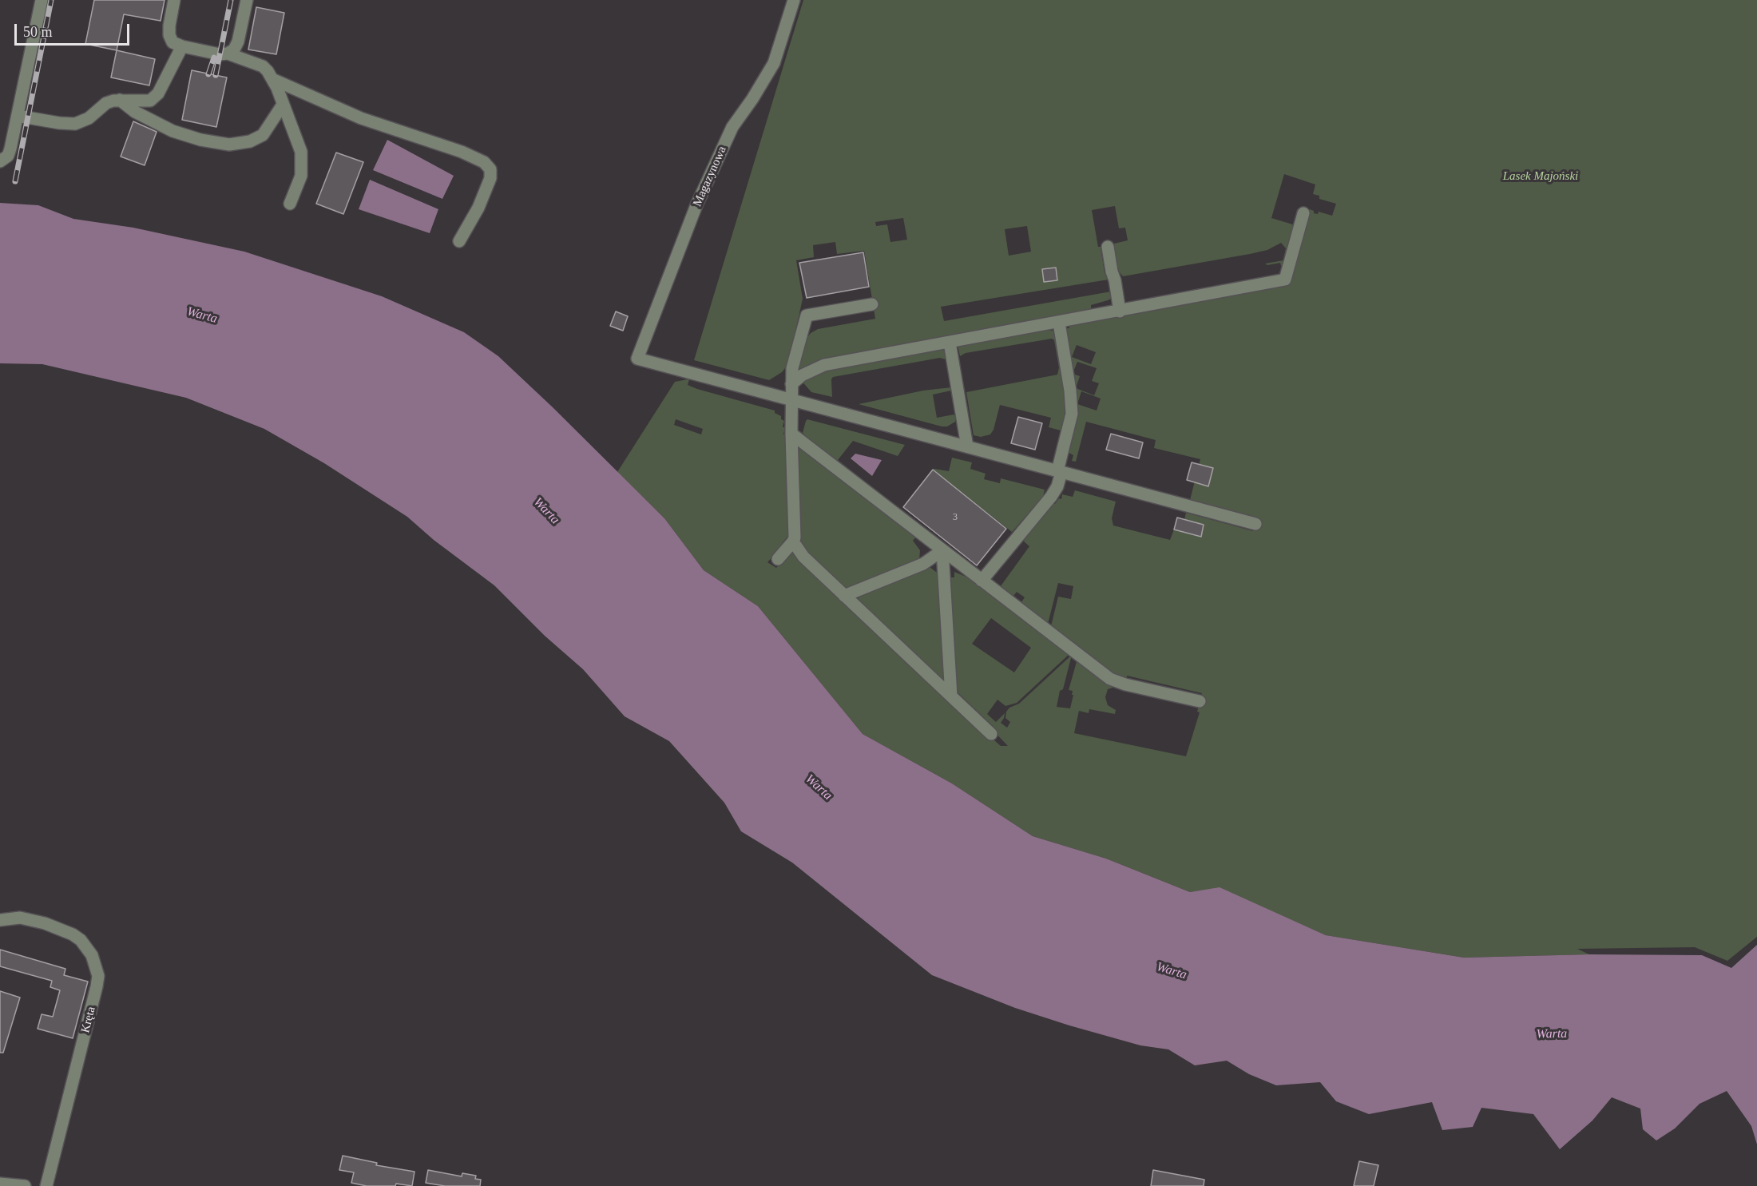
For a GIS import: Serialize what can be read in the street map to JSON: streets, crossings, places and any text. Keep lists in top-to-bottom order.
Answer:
{
  "streets": {
    "street": ["Magazynowa", "Kręta"]
  },
  "water": ["Warta"],
  "parks": ["Lasek Majoński"],
  "house_numbers": ["3"],
  "scale_bar": "50 m"
}
